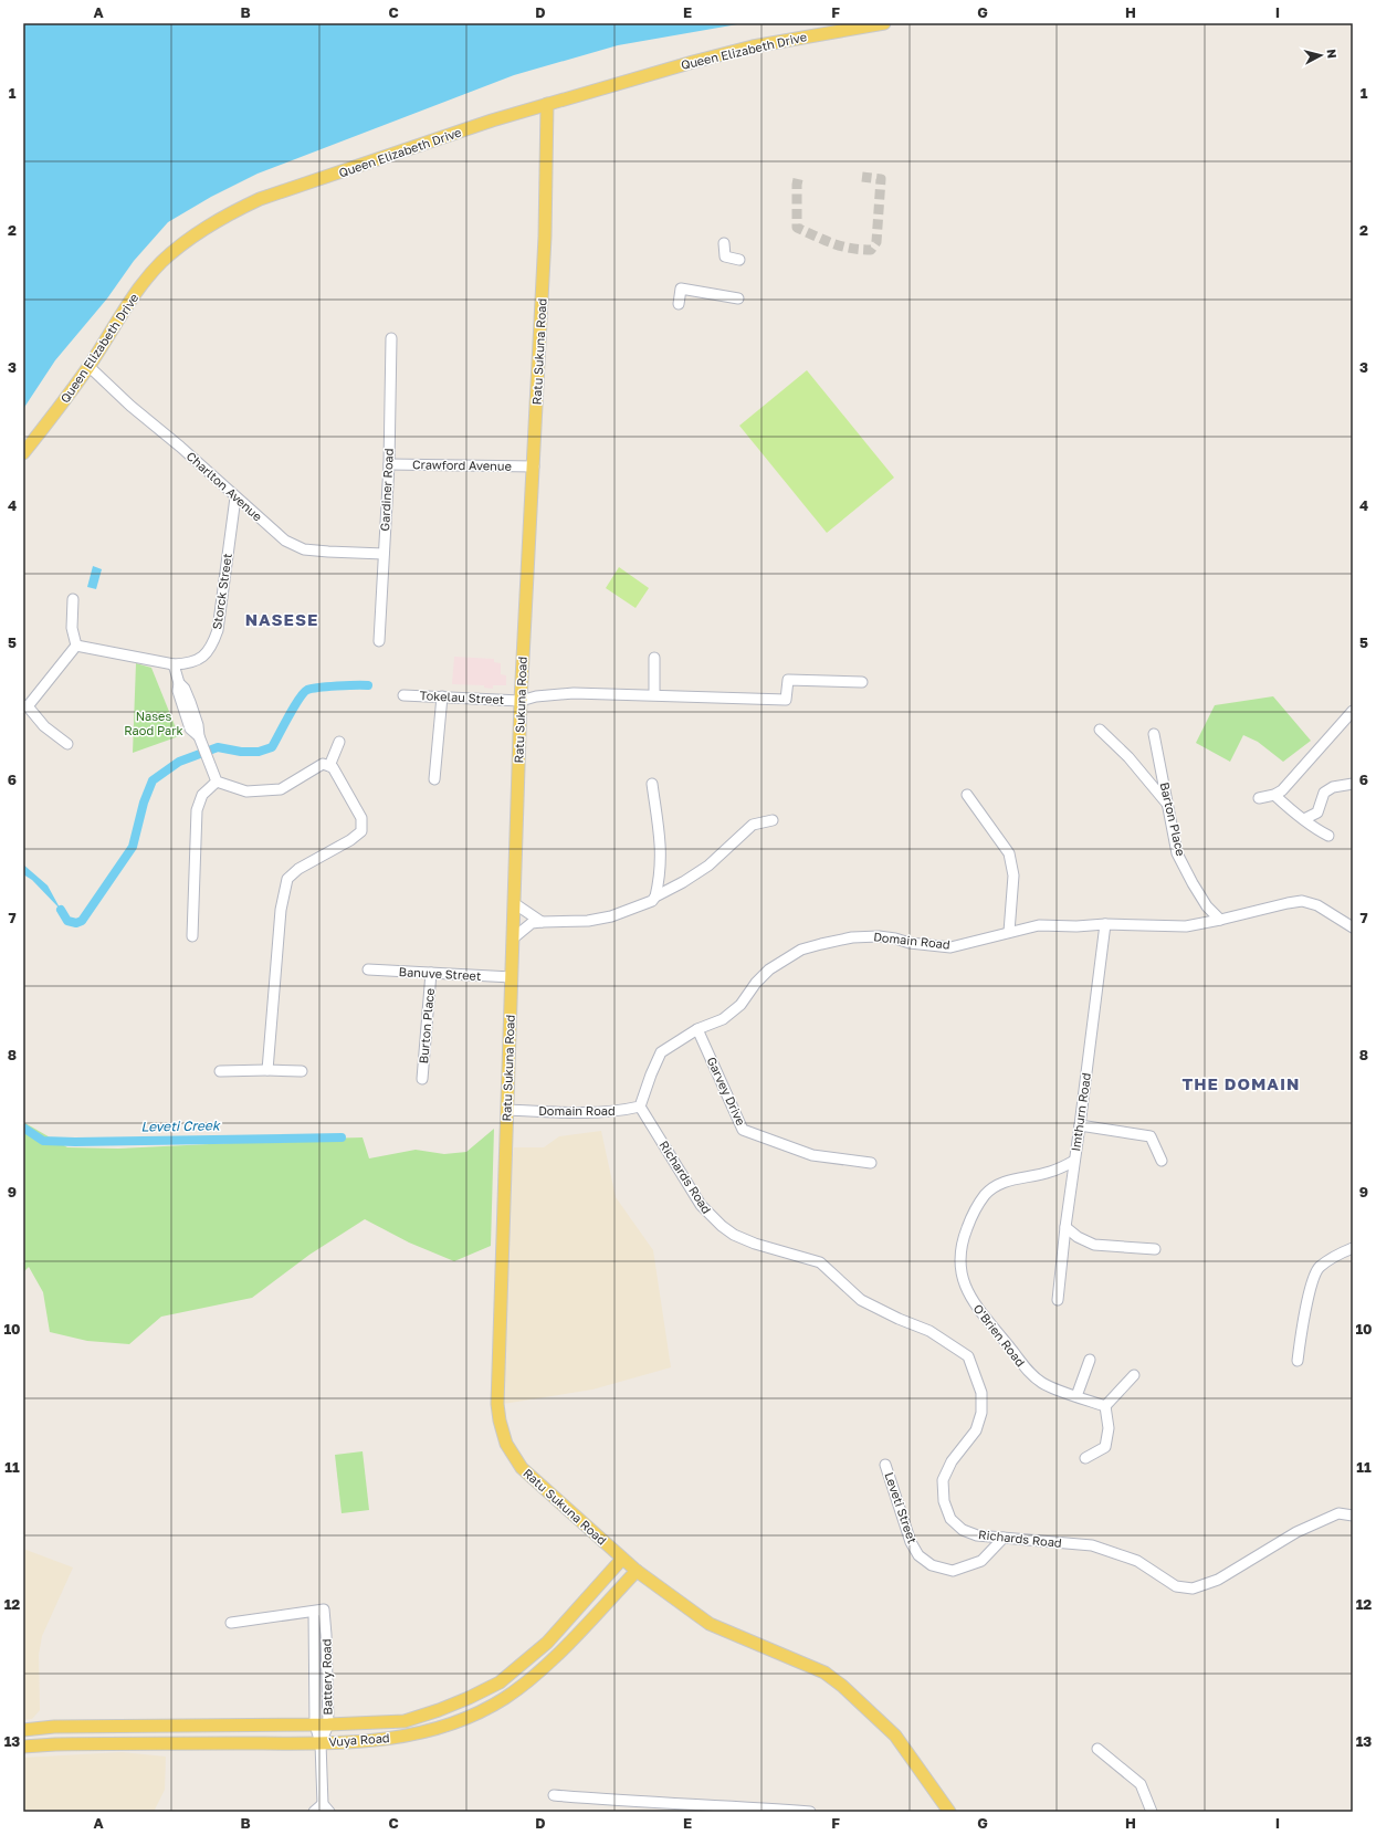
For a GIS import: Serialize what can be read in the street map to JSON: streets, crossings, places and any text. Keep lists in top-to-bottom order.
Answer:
{
  "streets": {
    "main road": ["Queen Elizabeth Drive", "Ratu Sukuna Road", "Vuya Road"],
    "street": [
      "Crawford Avenue",
      "Charlton Avenue",
      "Gardiner Road",
      "Storck Street",
      "Tokelau Street",
      "Barton Place",
      "Domain Road",
      "Banuve Street",
      "Burton Place",
      "Garvey Drive",
      "Imthurn Road",
      "Richards Road",
      "O'Brien Road",
      "Leveti Street",
      "Battery Road"
    ]
  },
  "crossings": [
    ["Queen Elizabeth Drive", "Ratu Sukuna Road"],
    ["Queen Elizabeth Drive", "Charlton Avenue"],
    ["Ratu Sukuna Road", "Crawford Avenue"],
    ["Ratu Sukuna Road", "Tokelau Street"],
    ["Ratu Sukuna Road", "Domain Road"],
    ["Ratu Sukuna Road", "Banuve Street"],
    ["Ratu Sukuna Road", "Vuya Road"],
    ["Crawford Avenue", "Gardiner Road"],
    ["Charlton Avenue", "Gardiner Road"],
    ["Charlton Avenue", "Storck Street"],
    ["Barton Place", "Domain Road"],
    ["Domain Road", "Garvey Drive"],
    ["Domain Road", "Imthurn Road"],
    ["Domain Road", "Richards Road"],
    ["Banuve Street", "Burton Place"],
    ["Imthurn Road", "O'Brien Road"],
    ["Richards Road", "Leveti Street"],
    ["Battery Road", "Vuya Road"]
  ],
  "districts": ["NASESE", "THE DOMAIN"],
  "water": ["Leveti Creek"],
  "parks": ["Nases Raod Park"],
  "north": "right",
  "grid": {
    "columns": [
      "A",
      "B",
      "C",
      "D",
      "E",
      "F",
      "G",
      "H",
      "I"
    ],
    "rows": [
      "1",
      "2",
      "3",
      "4",
      "5",
      "6",
      "7",
      "8",
      "9",
      "10",
      "11",
      "12",
      "13"
    ]
  }
}
